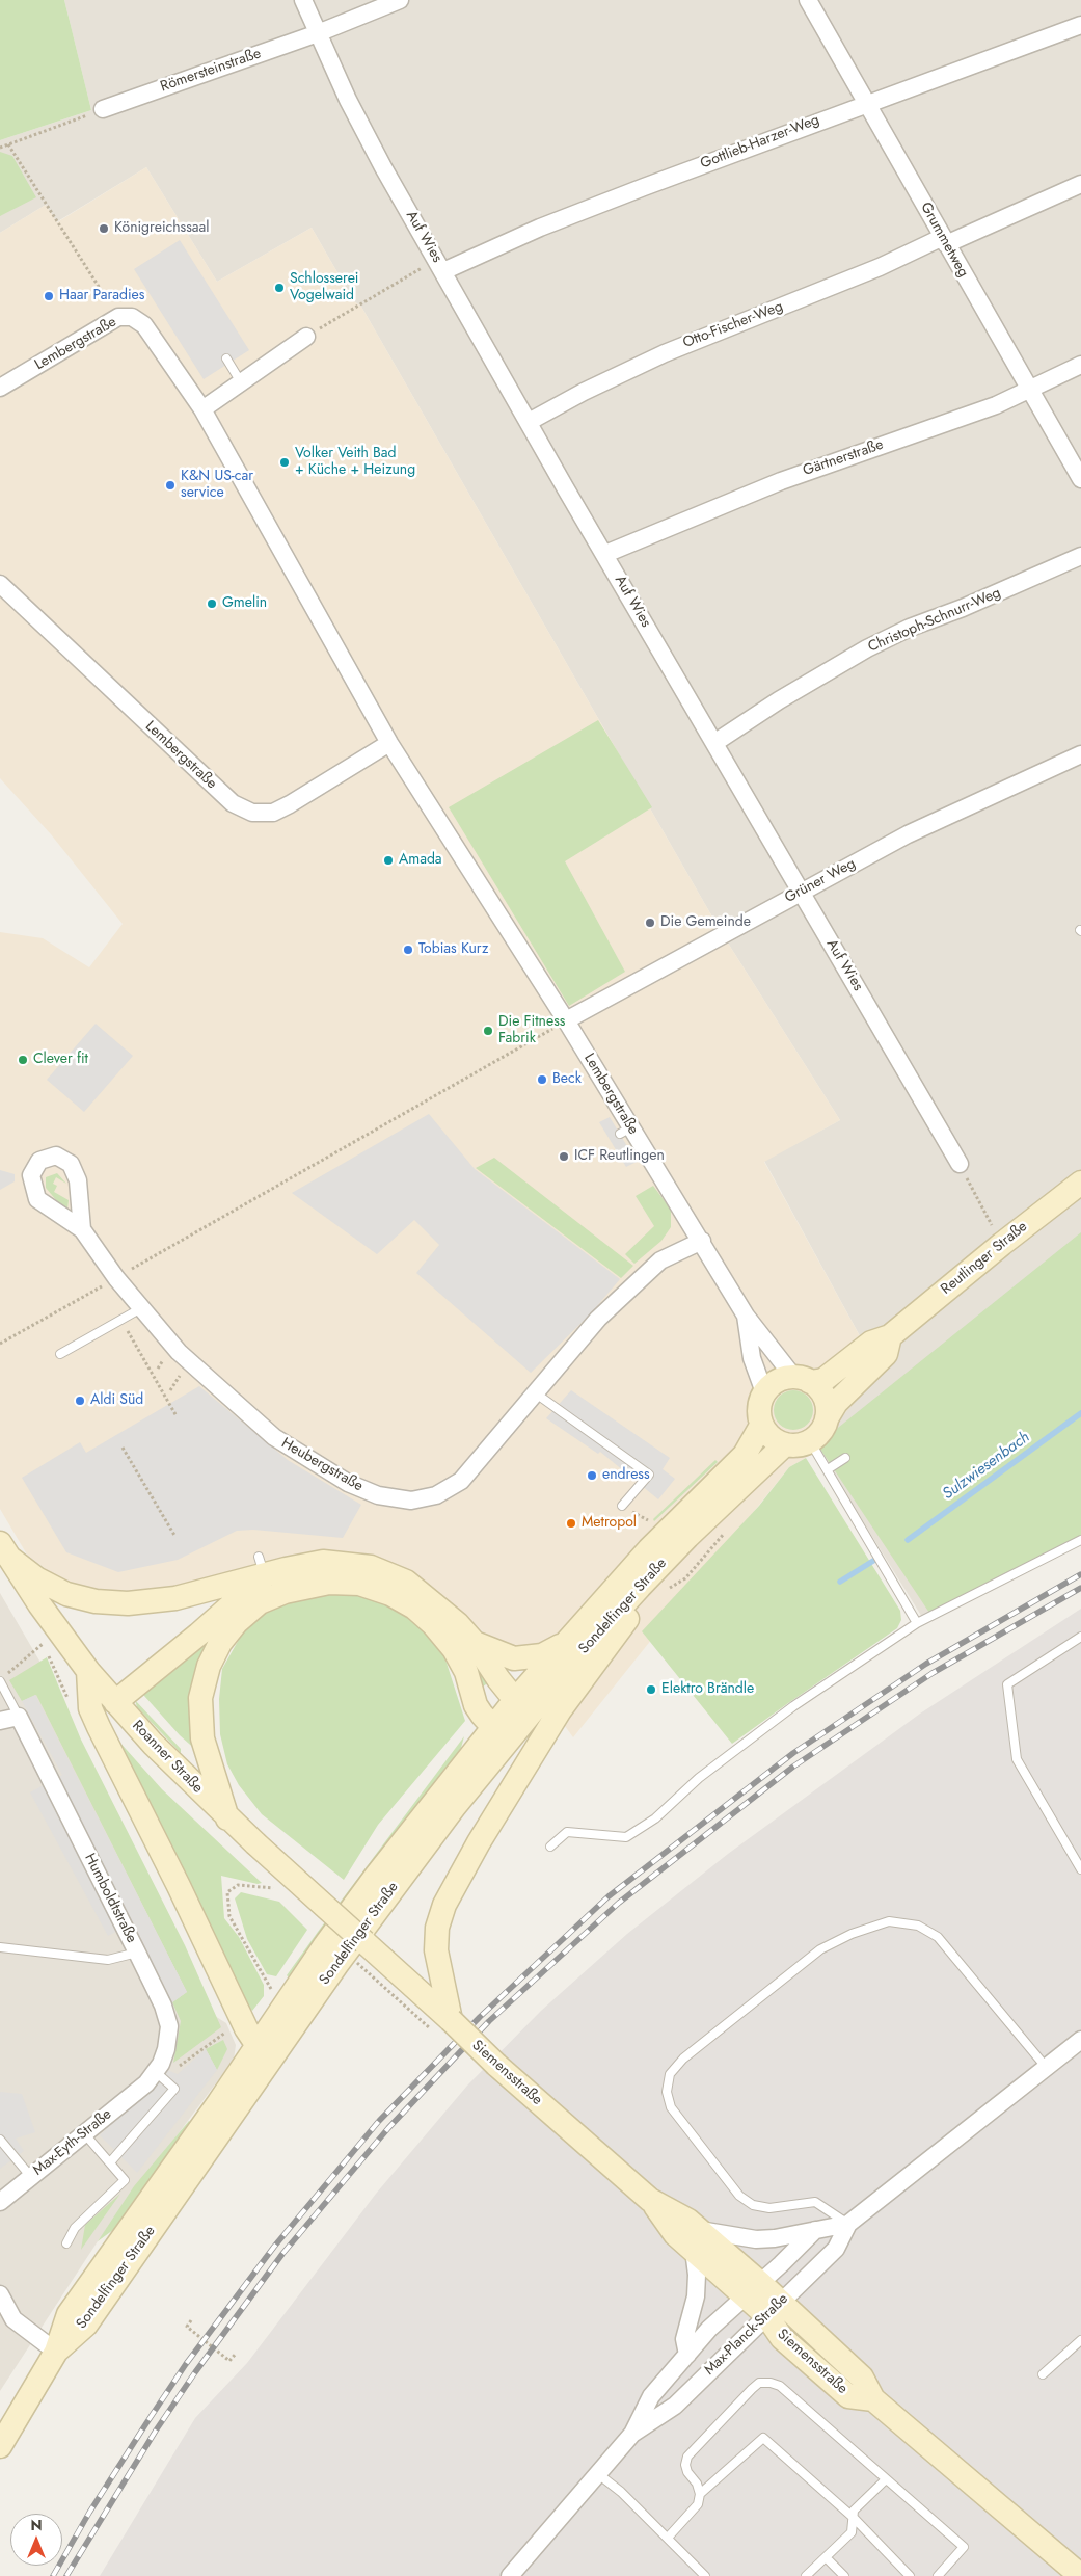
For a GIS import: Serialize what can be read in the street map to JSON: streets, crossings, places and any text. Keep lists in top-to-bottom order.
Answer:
{
  "streets": {
    "main road": [
      "Reutlinger Straße",
      "Sondelfinger Straße",
      "Roanner Straße",
      "Siemensstraße"
    ],
    "street": [
      "Römersteinstraße",
      "Gottlieb-Harzer-Weg",
      "Auf Wies",
      "Grummetweg",
      "Otto-Fischer-Weg",
      "Lembergstraße",
      "Gärtnerstraße",
      "Christoph-Schnurr-Weg",
      "Grüner Weg",
      "Heubergstraße",
      "Humboldtstraße",
      "Max-Eyth-Straße",
      "Max-Planck-Straße"
    ]
  },
  "crossings": [
    ["Römersteinstraße", "Auf Wies"],
    ["Gottlieb-Harzer-Weg", "Auf Wies"],
    ["Gottlieb-Harzer-Weg", "Grummetweg"],
    ["Auf Wies", "Otto-Fischer-Weg"],
    ["Auf Wies", "Gärtnerstraße"],
    ["Auf Wies", "Christoph-Schnurr-Weg"],
    ["Auf Wies", "Grüner Weg"],
    ["Grummetweg", "Otto-Fischer-Weg"],
    ["Grummetweg", "Gärtnerstraße"],
    ["Lembergstraße", "Grüner Weg"],
    ["Lembergstraße", "Reutlinger Straße"],
    ["Lembergstraße", "Heubergstraße"],
    ["Lembergstraße", "Sondelfinger Straße"],
    ["Reutlinger Straße", "Sondelfinger Straße"],
    ["Roanner Straße", "Siemensstraße"],
    ["Humboldtstraße", "Max-Eyth-Straße"],
    ["Siemensstraße", "Max-Planck-Straße"]
  ],
  "water": ["Sulzwiesenbach"],
  "places": [
    "Königreichssaal",
    "Schlosserei Vogelwaid",
    "Haar Paradies",
    "Volker Veith Bad + Küche + Heizung",
    "K&N US-car service",
    "Gmelin",
    "Amada",
    "Die Gemeinde",
    "Tobias Kurz",
    "Die Fitness Fabrik",
    "Clever fit",
    "Beck",
    "ICF Reutlingen",
    "Aldi Süd",
    "endress",
    "Metropol",
    "Elektro Brändle"
  ],
  "north": "top"
}
